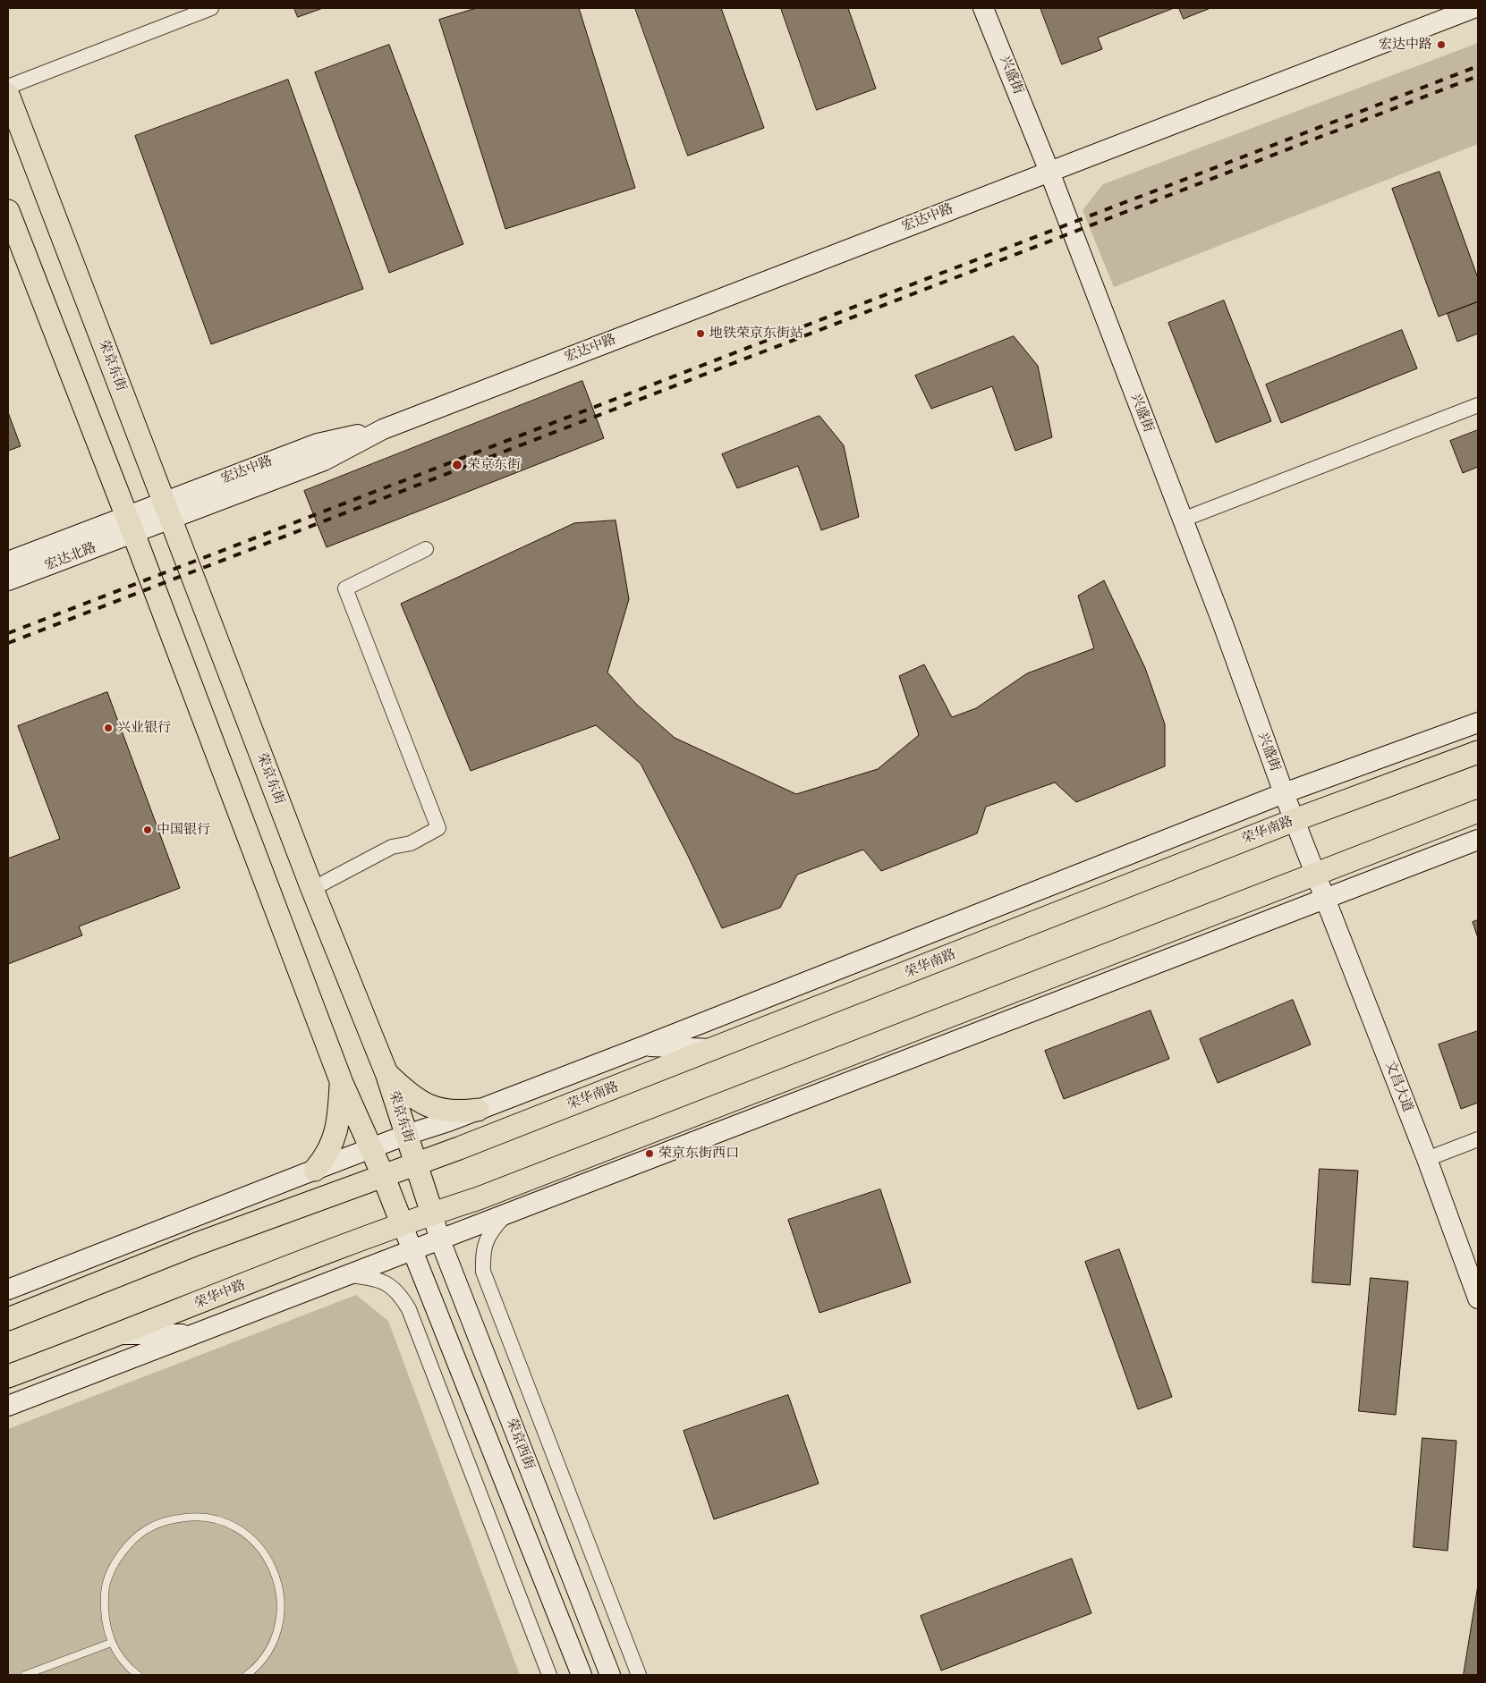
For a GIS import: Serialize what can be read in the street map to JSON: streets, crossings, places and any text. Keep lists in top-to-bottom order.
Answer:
{
  "streets": {
    "main road": ["荣京东街", "荣华南路", "荣华中路"],
    "street": [
      "兴盛街",
      "宏达中路",
      "宏达北路",
      "文昌大道",
      "荣京西街"
    ]
  },
  "crossings": [
    ["兴盛街", "宏达中路"],
    ["兴盛街", "荣华南路"],
    ["兴盛街", "文昌大道"],
    ["宏达中路", "荣京东街"],
    ["宏达中路", "宏达北路"],
    ["荣京东街", "荣华南路"],
    ["荣京东街", "荣华中路"],
    ["荣京东街", "荣京西街"],
    ["荣华中路", "荣京西街"]
  ],
  "places": [
    "宏达中路",
    "地铁荣京东街站",
    "荣京东街",
    "兴业银行",
    "中国银行",
    "荣京东街西口"
  ]
}
